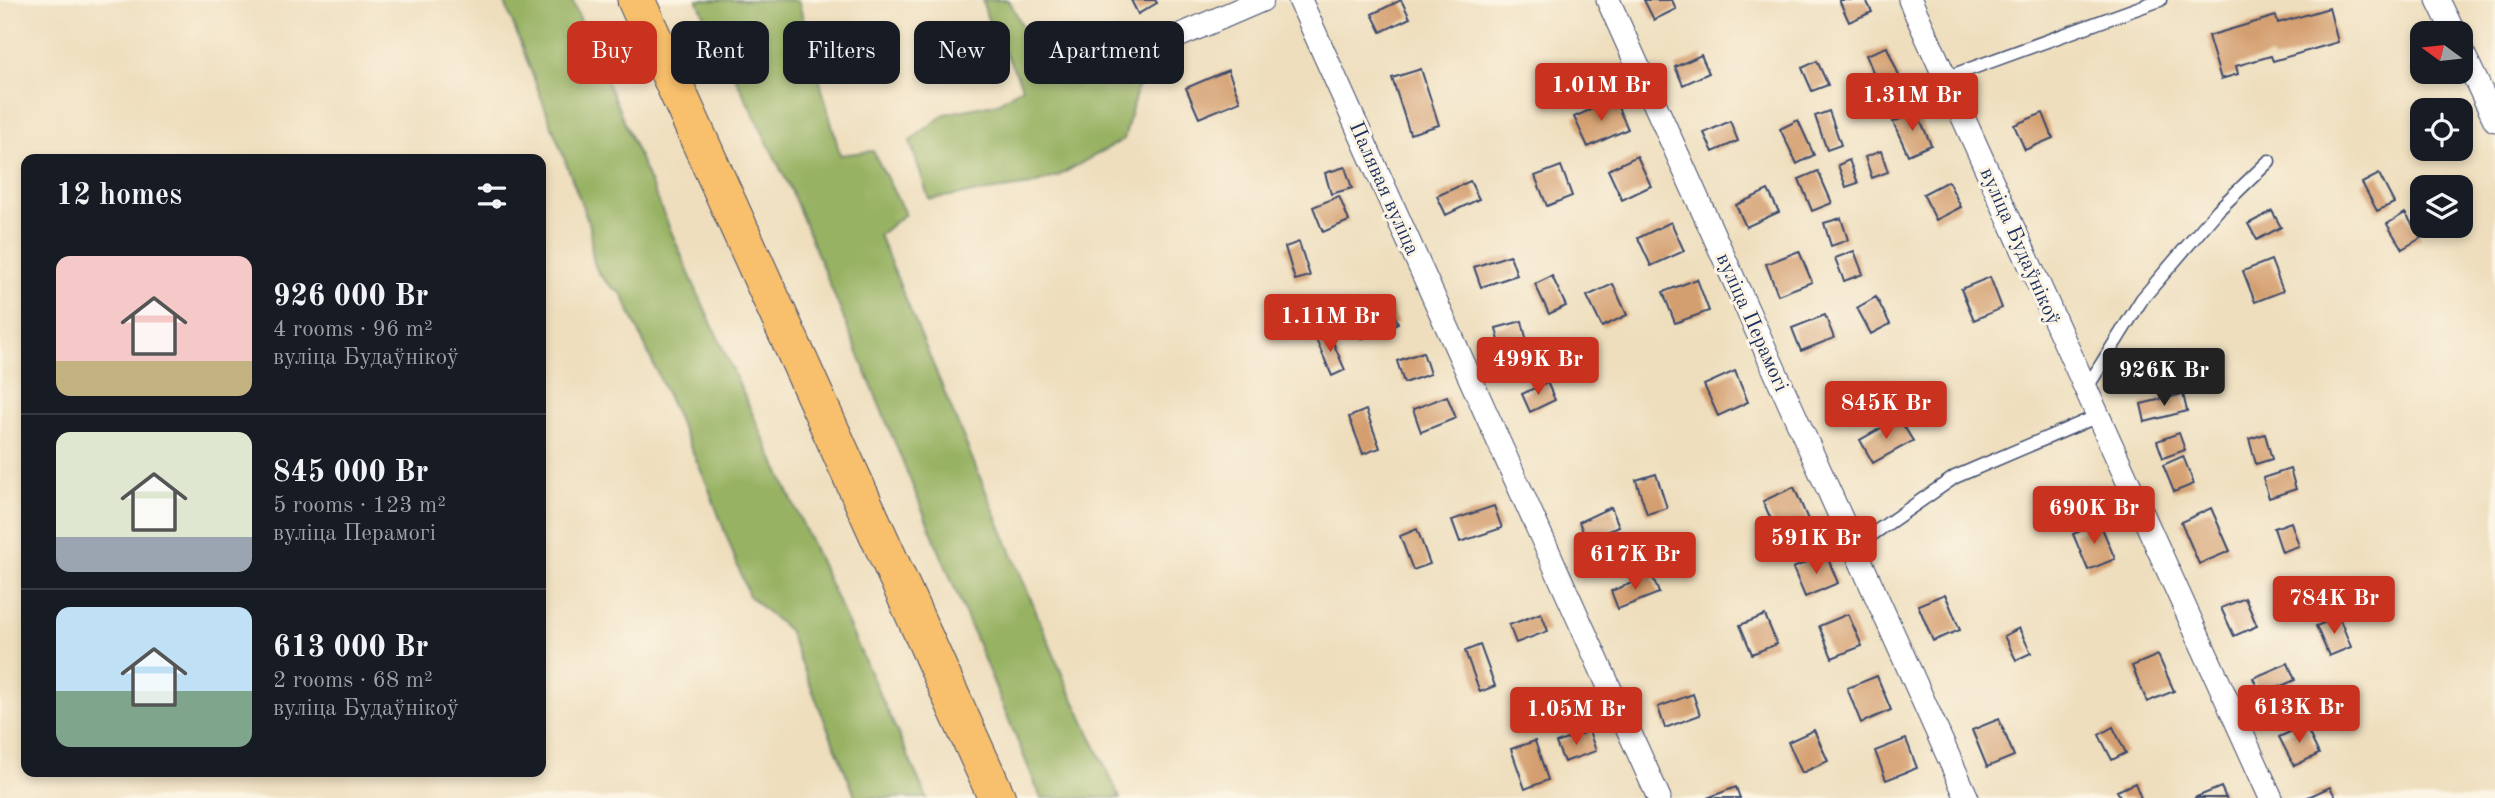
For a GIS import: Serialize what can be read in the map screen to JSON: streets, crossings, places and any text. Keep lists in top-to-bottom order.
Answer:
{
  "streets": {
    "street": ["Палявая вуліца", "вуліца Будаўнікоў", "вуліца Перамогі"]
  },
  "north": "left",
  "page": {
    "chip": [
      "Buy",
      "Rent",
      "Filters",
      "New",
      "Apartment"
    ],
    "price": [
      "1.01M Br",
      "1.31M Br",
      "1.11M Br",
      "499K Br",
      "926K Br",
      "845K Br",
      "690K Br",
      "591K Br",
      "617K Br",
      "784K Br",
      "613K Br",
      "1.05M Br"
    ],
    "heading": "12 homes",
    "list": [
      {
        "name": "926 000 Br",
        "note": "4 rooms · 96 m² · вуліца Будаўнікоў"
      },
      {
        "name": "845 000 Br",
        "note": "5 rooms · 123 m² · вуліца Перамогі"
      },
      {
        "name": "613 000 Br",
        "note": "2 rooms · 68 m² · вуліца Будаўнікоў"
      }
    ]
  }
}
